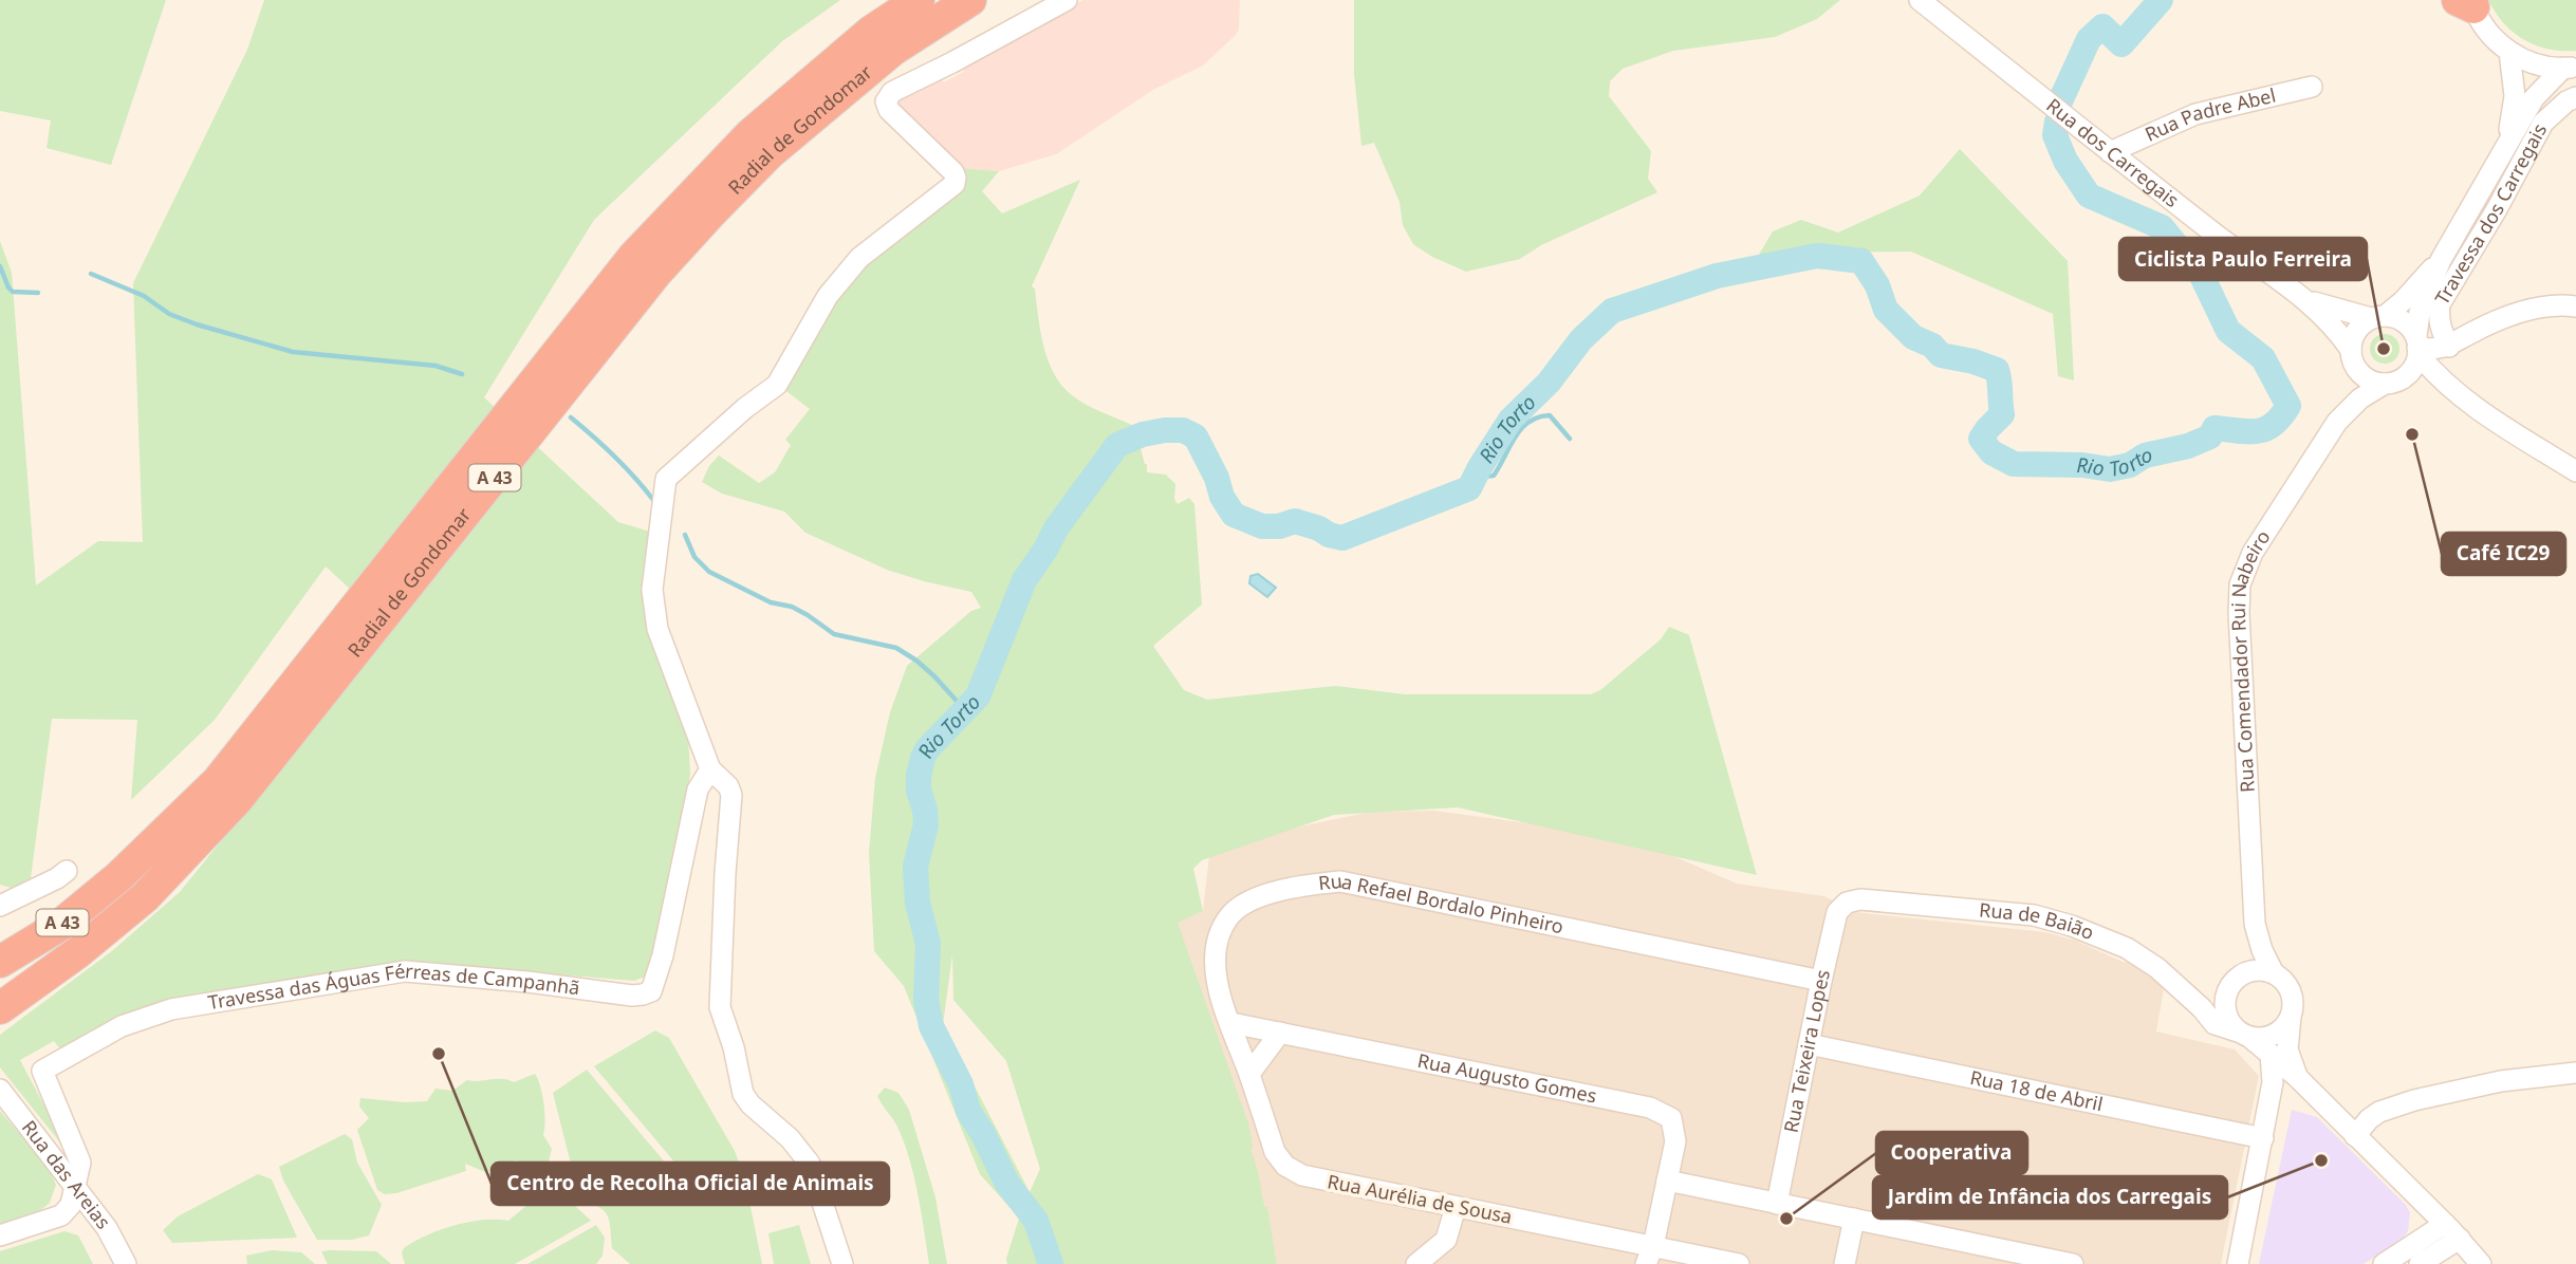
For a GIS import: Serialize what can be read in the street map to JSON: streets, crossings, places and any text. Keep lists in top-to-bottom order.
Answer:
{
  "streets": {
    "highway": ["Radial de Gondomar", "A 43"],
    "street": [
      "Rua Padre Abel",
      "Rua dos Carregais",
      "Travessa dos Carregais",
      "Rua Comendador Rui Nabeiro",
      "Rua Refael Bordalo Pinheiro",
      "Rua de Baião",
      "Travessa das Águas Férreas de Campanhã",
      "Rua Teixeira Lopes",
      "Rua Augusto Gomes",
      "Rua 18 de Abril",
      "Rua das Areias",
      "Rua Aurélia de Sousa"
    ]
  },
  "crossings": [
    ["Rua Padre Abel", "Rua dos Carregais"],
    ["Rua dos Carregais", "Rua Comendador Rui Nabeiro"],
    ["Rua Comendador Rui Nabeiro", "Rua de Baião"],
    ["Rua Refael Bordalo Pinheiro", "Rua Teixeira Lopes"],
    ["Rua Refael Bordalo Pinheiro", "Rua Augusto Gomes"],
    ["Rua Refael Bordalo Pinheiro", "Rua Aurélia de Sousa"],
    ["Rua de Baião", "Rua Teixeira Lopes"],
    ["Travessa das Águas Férreas de Campanhã", "Rua das Areias"],
    ["Rua Teixeira Lopes", "Rua 18 de Abril"]
  ],
  "water": ["Rio Torto"],
  "places": [
    "Ciclista Paulo Ferreira",
    "Café IC29",
    "Centro de Recolha Oficial de Animais",
    "Jardim de Infância dos Carregais",
    "Cooperativa"
  ]
}
